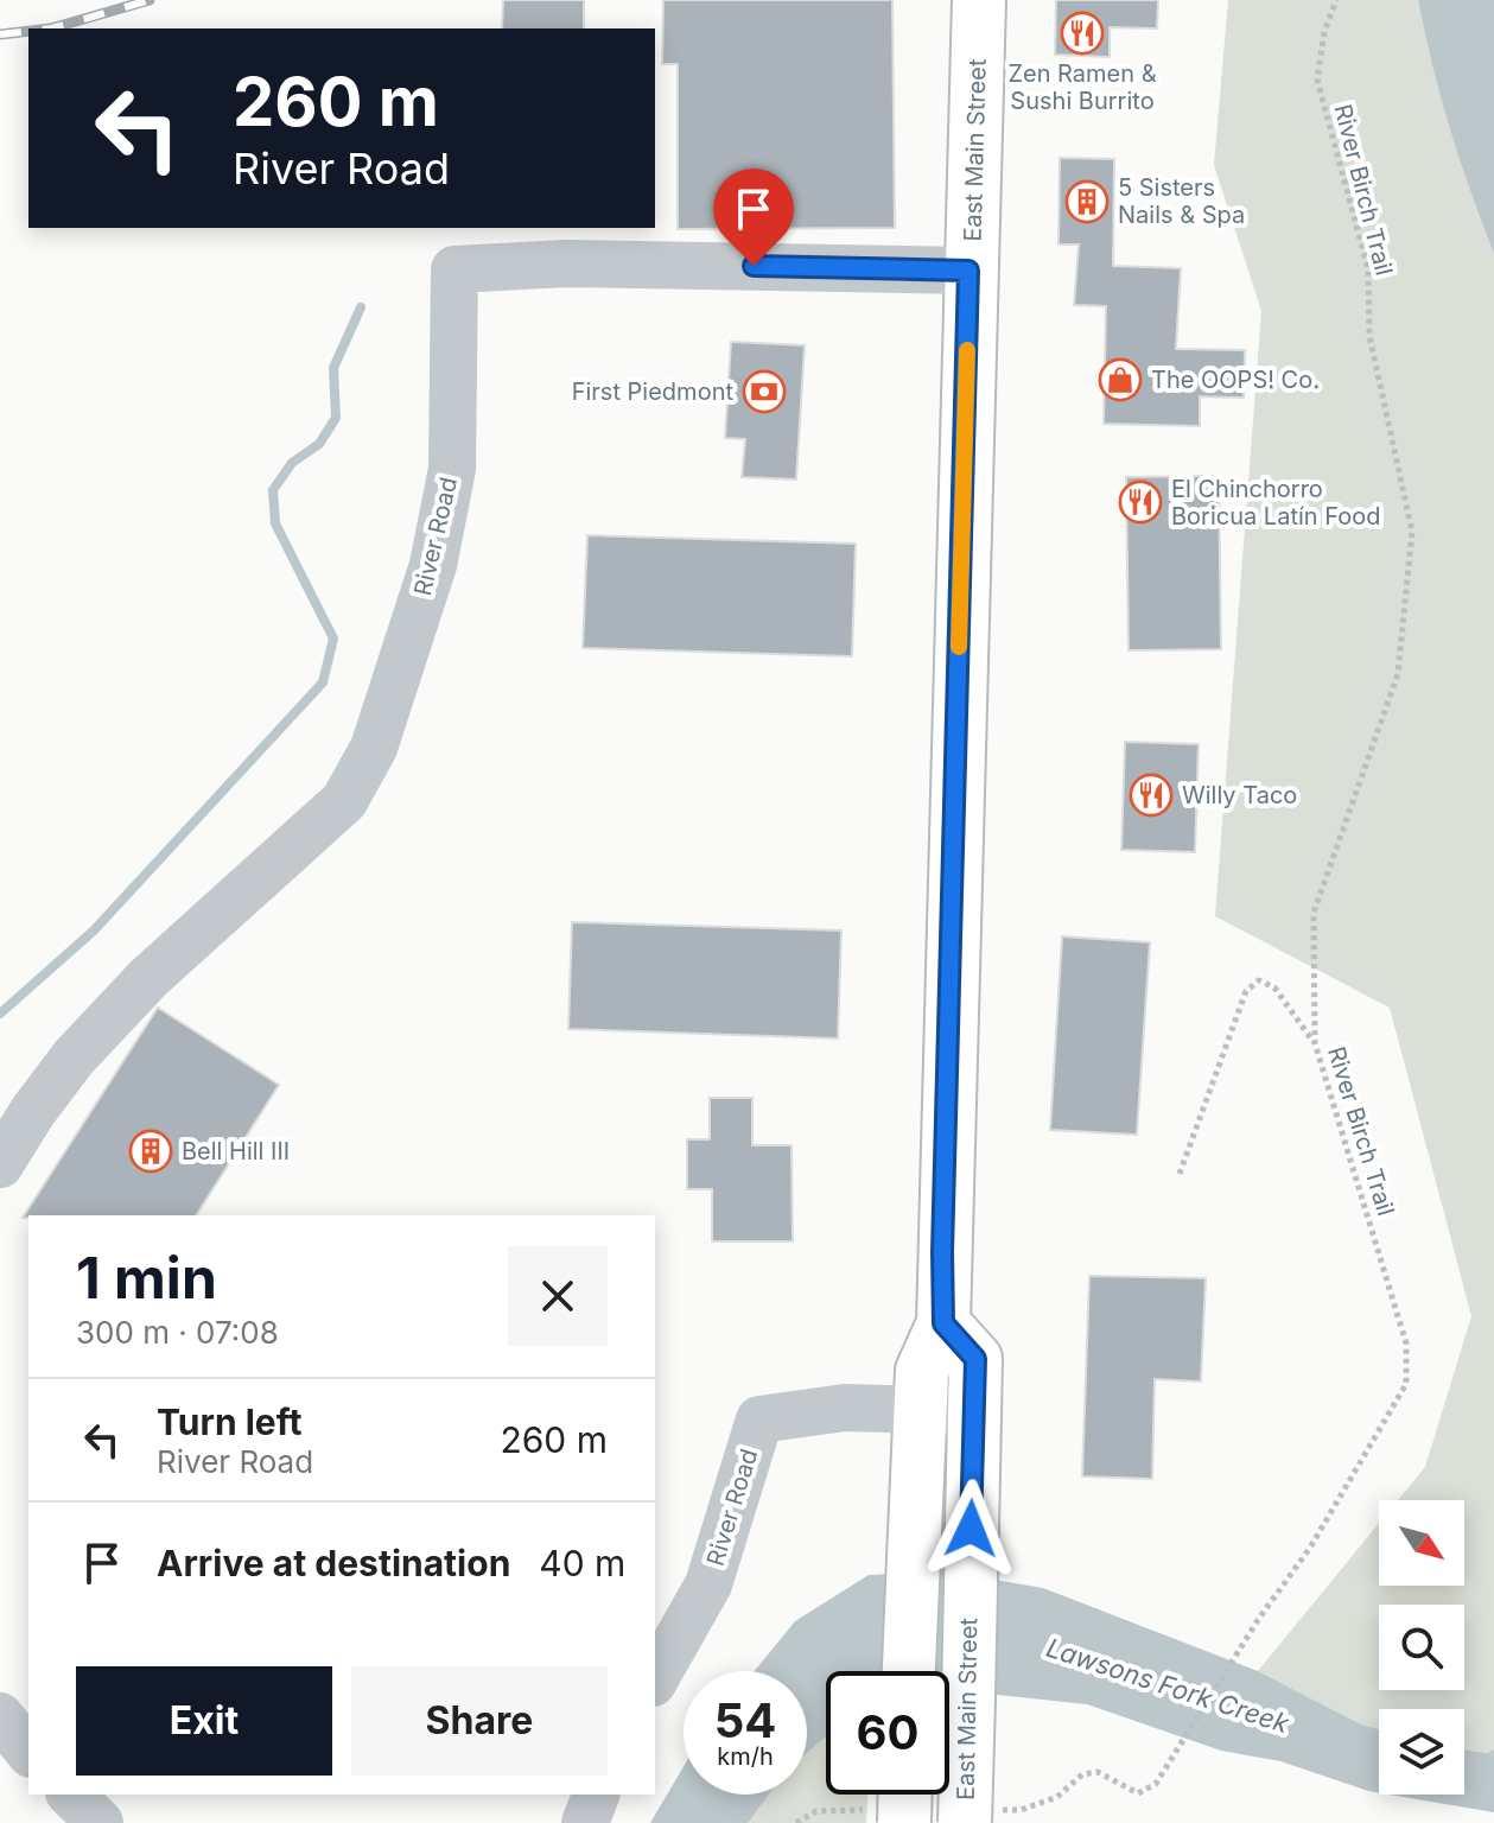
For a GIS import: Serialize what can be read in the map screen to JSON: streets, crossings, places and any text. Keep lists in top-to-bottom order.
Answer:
{
  "streets": {
    "main road": ["East Main Street"],
    "street": ["River Road"],
    "path": ["River Birch Trail"]
  },
  "crossings": [
    ["East Main Street", "River Road"]
  ],
  "water": ["Lawsons Fork Creek"],
  "places": {
    "restaurant": ["Zen Ramen & Sushi Burrito", "El Chinchorro Boricua Latín Food", "Willy Taco"],
    "building": ["5 Sisters Nails & Spa", "Bell Hill III"],
    "shop": ["The OOPS! Co."],
    "bank": ["First Piedmont"]
  },
  "north": "bottom right",
  "page": {
    "turn": ["260 m", "River Road"],
    "heading": ["1 min", "300 m · 07:08"],
    "list": [
      {
        "name": "Turn left",
        "note": "River Road",
        "value": "260 m"
      },
      {
        "name": "Arrive at destination",
        "value": "40 m"
      }
    ],
    "buttons": ["Exit", "Share"],
    "speed": "54 km/h",
    "limit": "60"
  }
}
